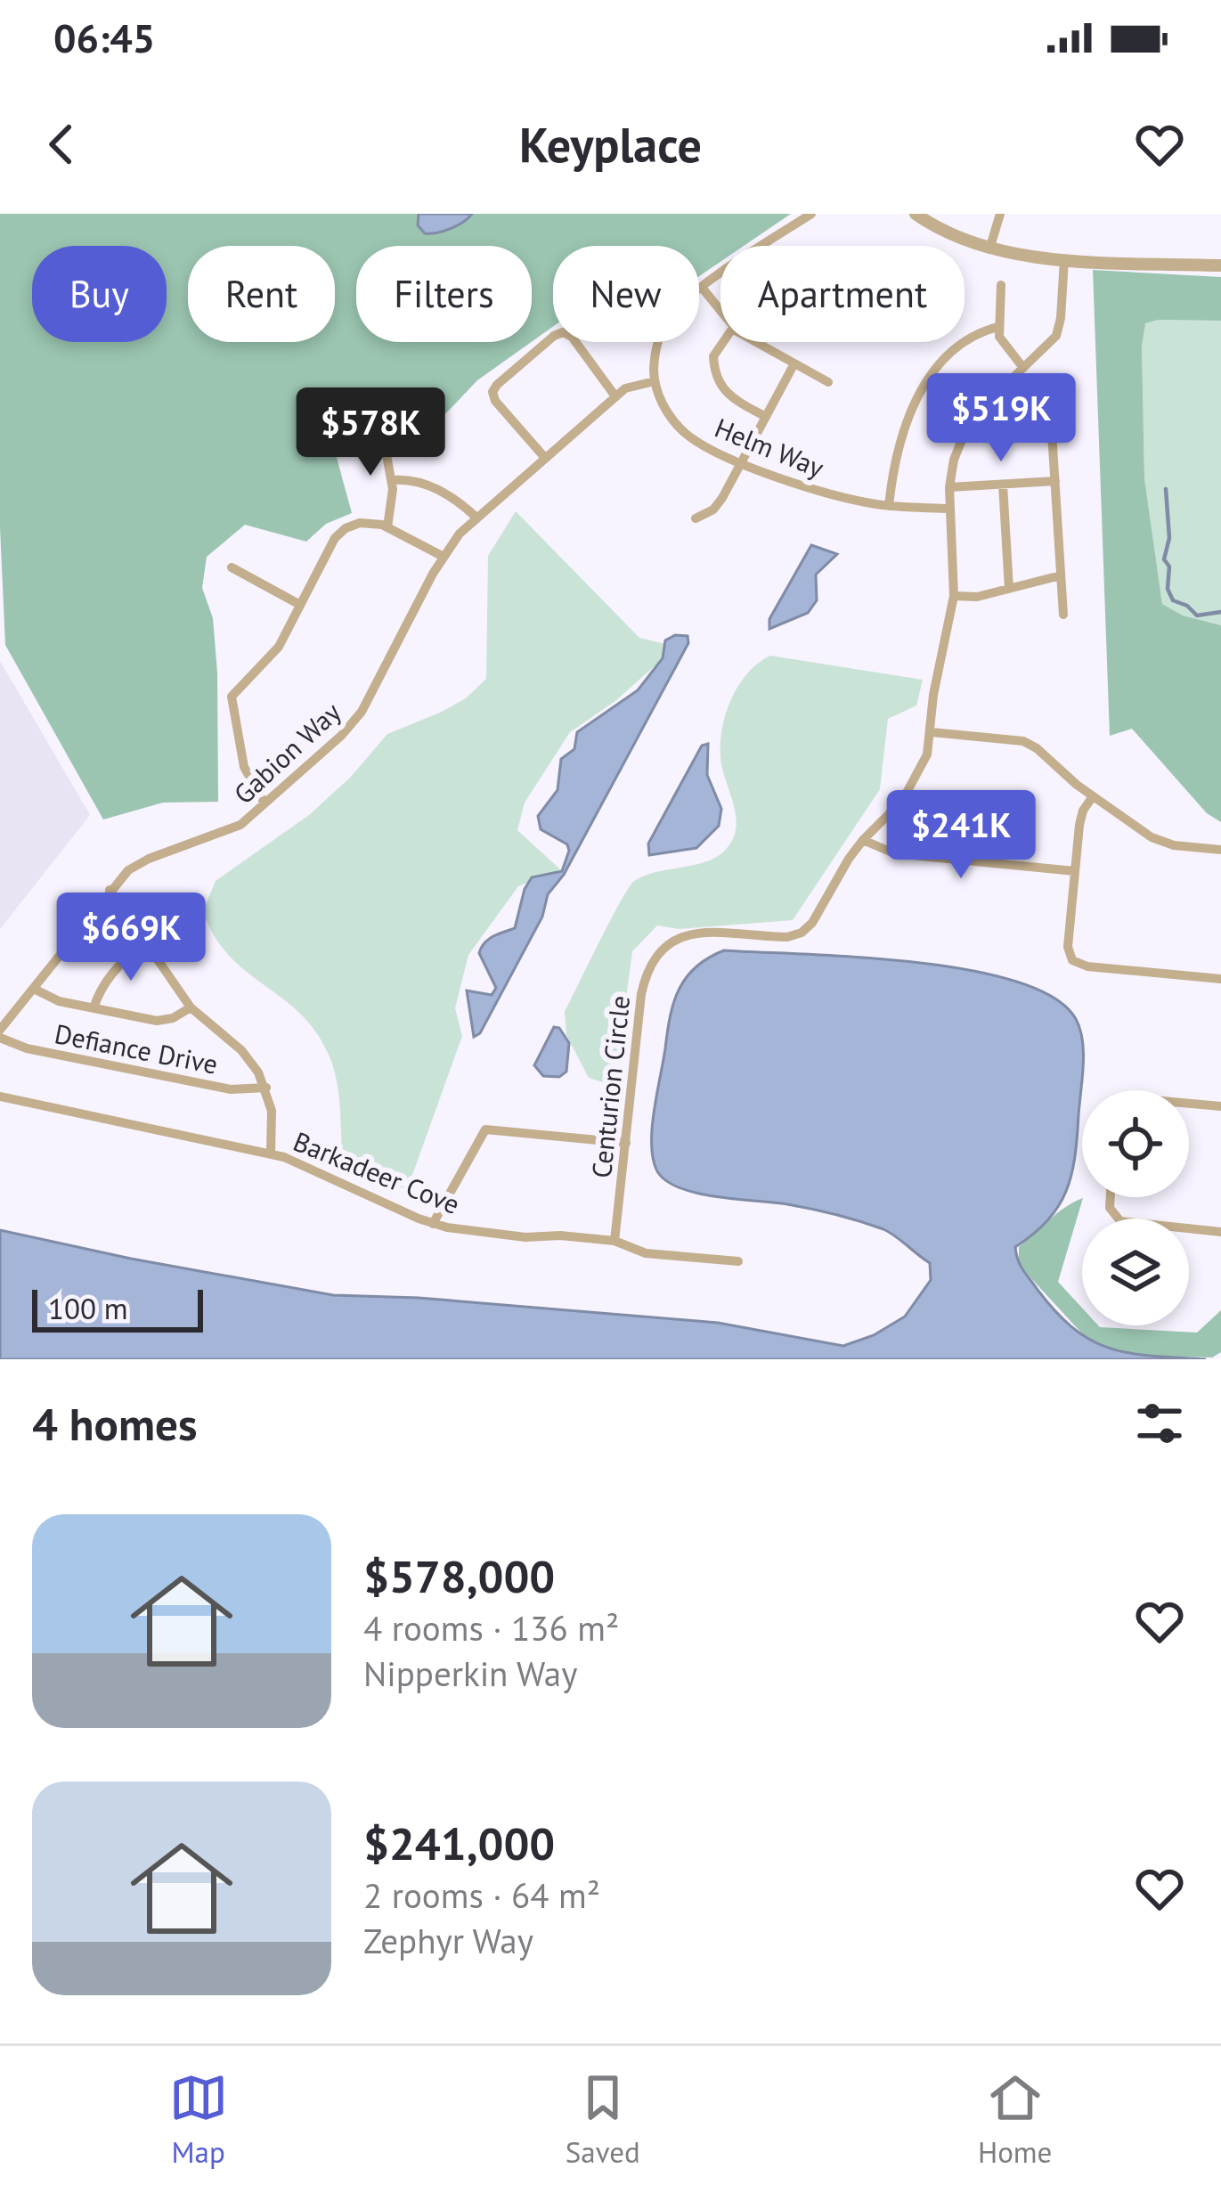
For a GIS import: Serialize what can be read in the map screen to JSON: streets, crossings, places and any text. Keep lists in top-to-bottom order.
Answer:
{
  "streets": {
    "street": [
      "Helm Way",
      "Gabion Way",
      "Defiance Drive",
      "Centurion Circle",
      "Barkadeer Cove"
    ]
  },
  "crossings": [
    ["Helm Way", "Gabion Way"],
    ["Helm Way", "Centurion Circle"],
    ["Gabion Way", "Defiance Drive"],
    ["Centurion Circle", "Barkadeer Cove"]
  ],
  "scale_bar": "100 m",
  "page": {
    "status": "06:45",
    "header": "Keyplace",
    "chip": [
      "Buy",
      "Rent",
      "Filters",
      "New",
      "Apartment"
    ],
    "price": [
      "$519K",
      "$578K",
      "$241K",
      "$669K"
    ],
    "scale": "100 m",
    "heading": "4 homes",
    "list": [
      {
        "name": "$578,000",
        "note": "4 rooms · 136 m² · Nipperkin Way"
      },
      {
        "name": "$241,000",
        "note": "2 rooms · 64 m² · Zephyr Way"
      }
    ],
    "tabs": ["Map", "Saved", "Home"]
  }
}
